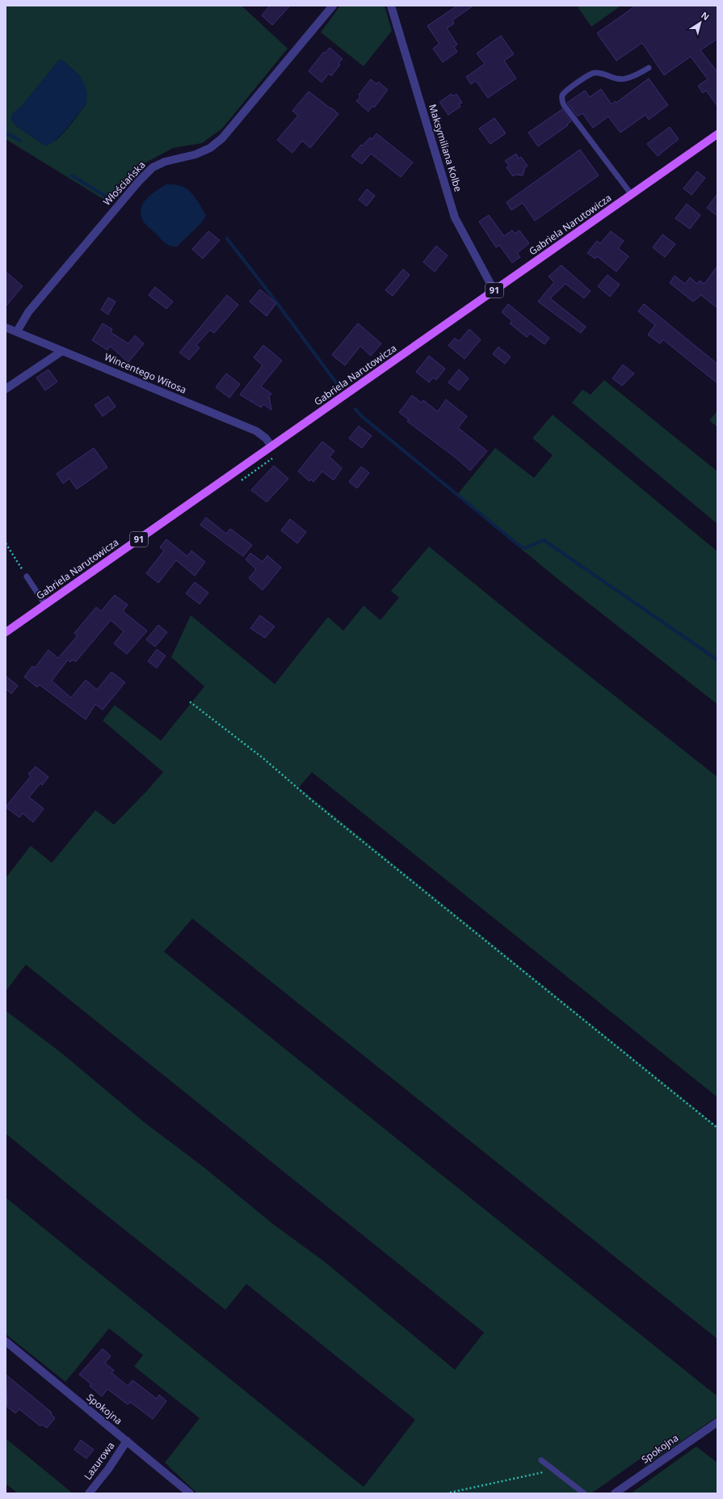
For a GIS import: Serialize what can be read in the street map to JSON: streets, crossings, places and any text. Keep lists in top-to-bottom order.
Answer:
{
  "streets": {
    "main road": ["Gabriela Narutowicza", "91"],
    "street": [
      "Maksymiliana Kolbe",
      "Włościańska",
      "Wincentego Witosa",
      "Spokojna",
      "Lazurowa"
    ]
  },
  "crossings": [
    ["Maksymiliana Kolbe", "Gabriela Narutowicza"],
    ["Włościańska", "Wincentego Witosa"],
    ["Gabriela Narutowicza", "Wincentego Witosa"],
    ["Spokojna", "Lazurowa"]
  ],
  "north": "top right"
}
